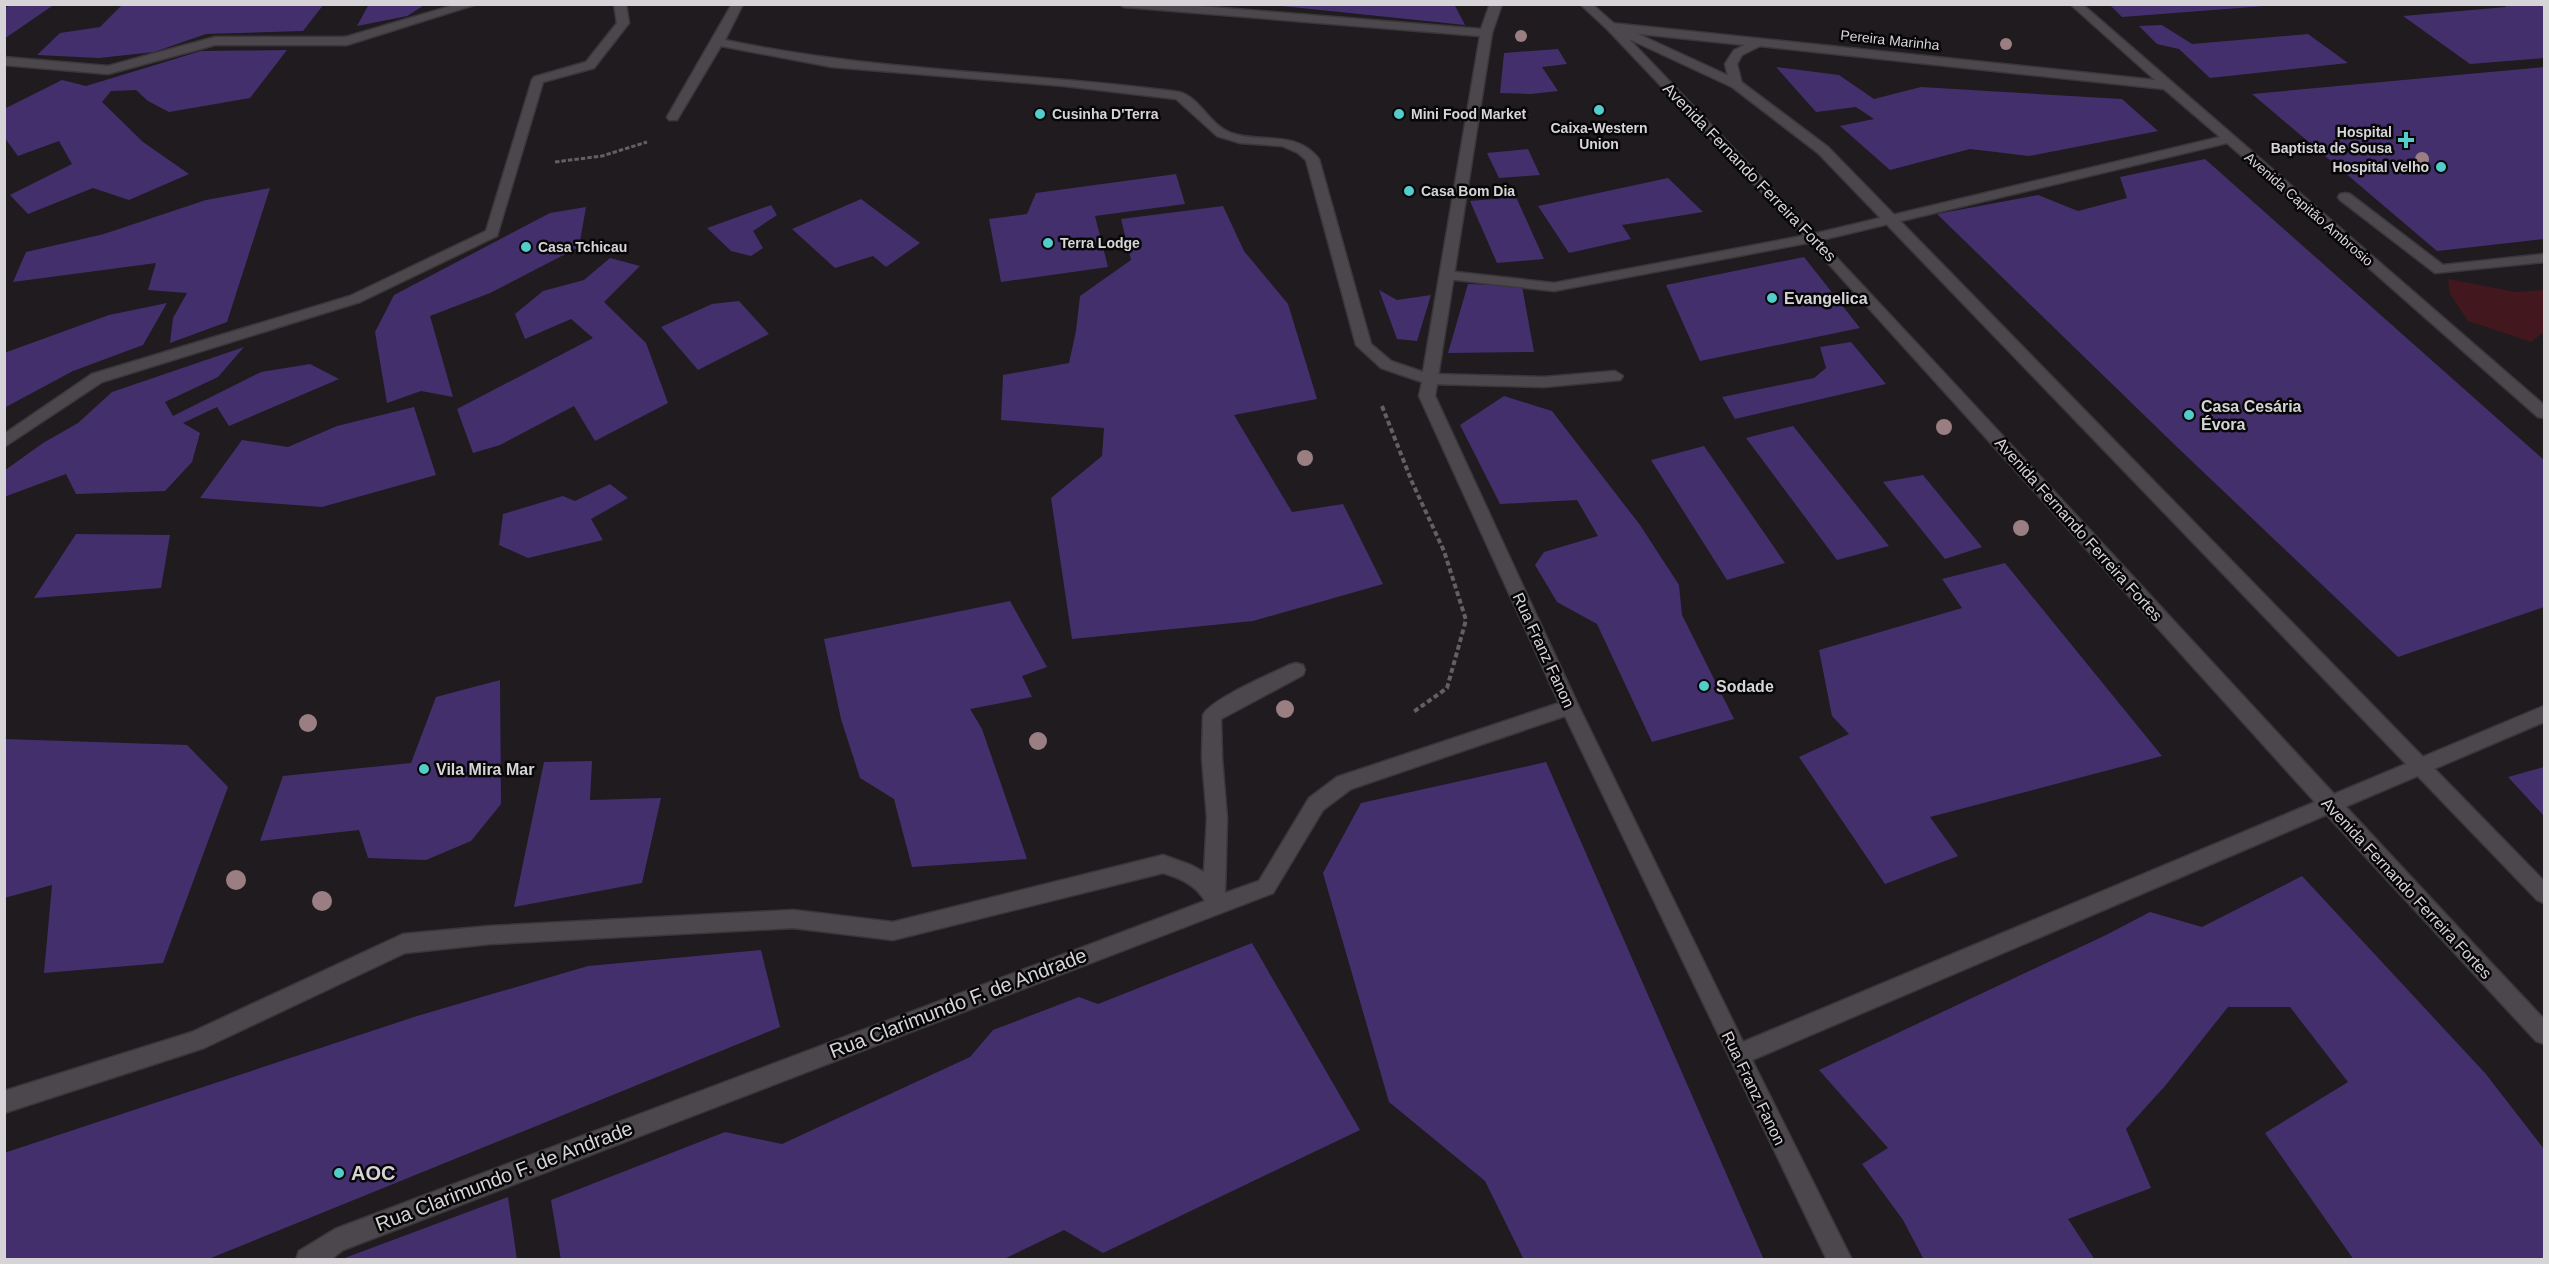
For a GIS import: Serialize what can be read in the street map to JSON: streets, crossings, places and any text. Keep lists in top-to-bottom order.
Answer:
{
  "streets": {
    "street": [
      "Pereira Marinha",
      "Avenida Fernando Ferreira Fortes",
      "Avenida Capitão Ambrosio",
      "Rua Franz Fanon",
      "Rua Clarimundo F. de Andrade"
    ]
  },
  "crossings": [
    ["Pereira Marinha", "Avenida Fernando Ferreira Fortes"],
    ["Pereira Marinha", "Avenida Capitão Ambrosio"],
    ["Rua Franz Fanon", "Rua Clarimundo F. de Andrade"]
  ],
  "places": {
    "other": [
      "Caixa-Western Union",
      "Cusinha D'Terra",
      "Mini Food Market",
      "Hospital Velho",
      "Casa Bom Dia",
      "Terra Lodge",
      "Casa Tchicau",
      "Evangelica",
      "Casa Cesária Évora",
      "Sodade",
      "Vila Mira Mar",
      "AOC"
    ],
    "health": ["Hospital Baptista de Sousa"]
  }
}
